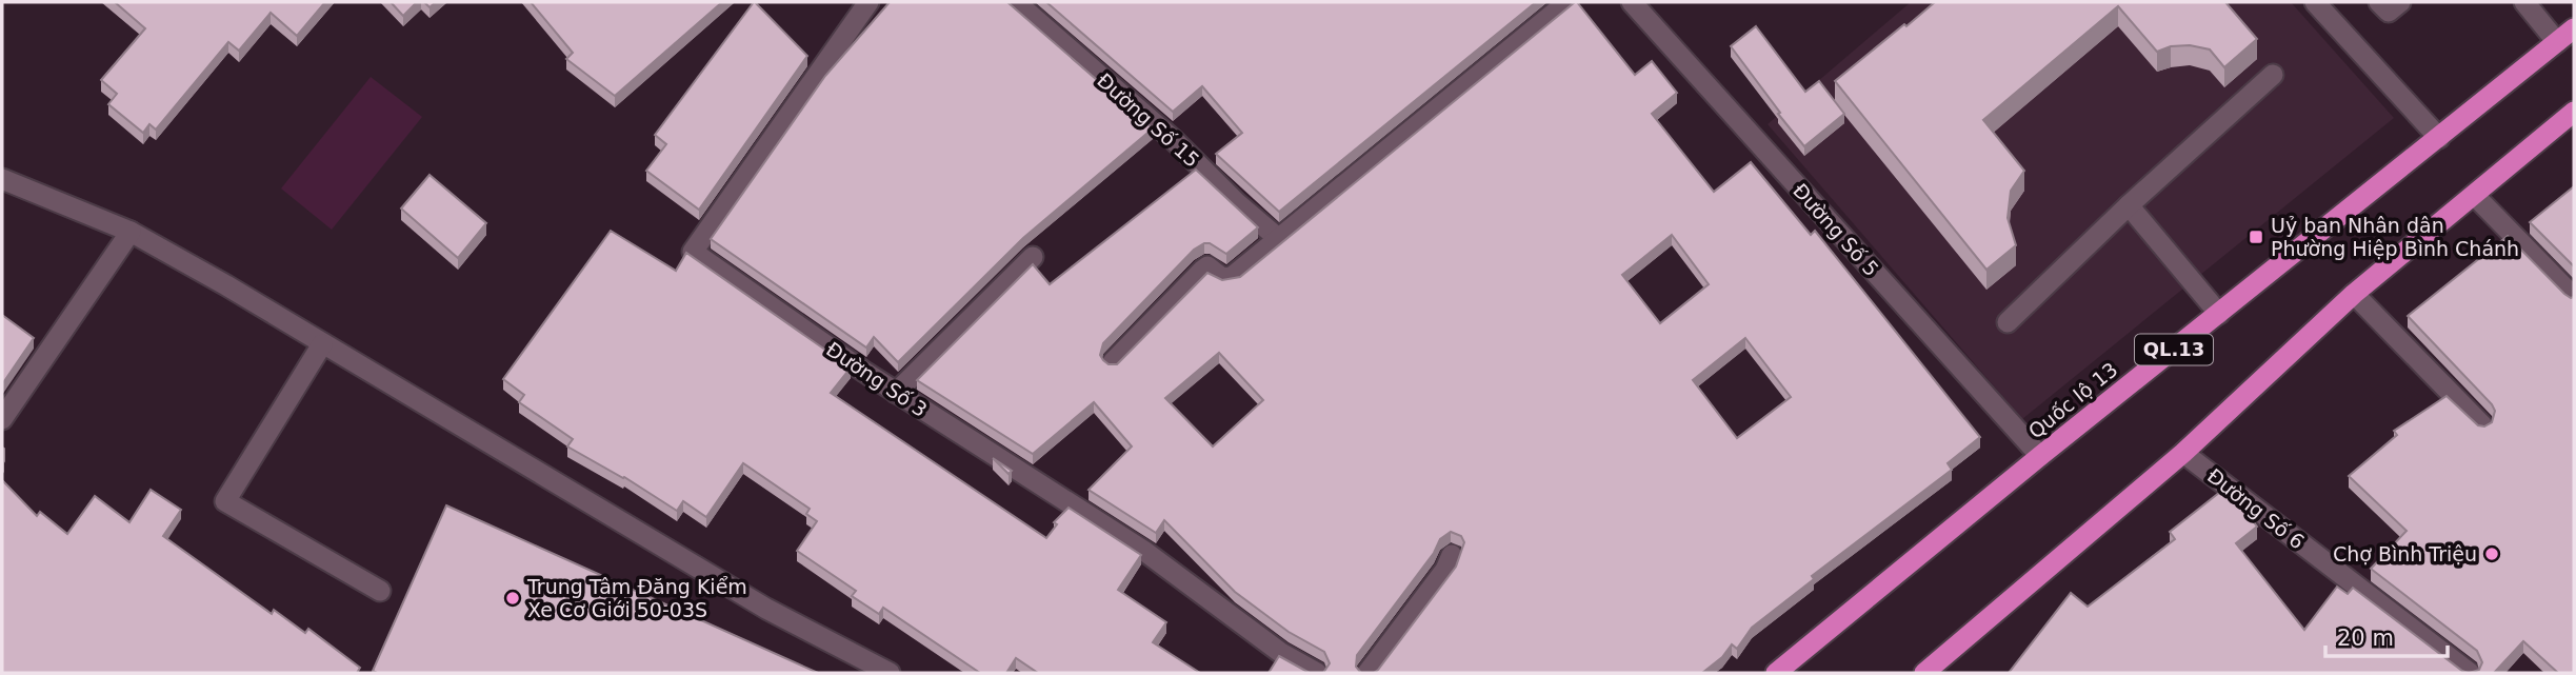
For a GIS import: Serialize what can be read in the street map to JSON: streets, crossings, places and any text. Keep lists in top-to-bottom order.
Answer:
{
  "streets": {
    "highway": ["QL.13", "Quốc lộ 13"],
    "street": [
      "Đường Số 15",
      "Đường Số 5",
      "Đường Số 3",
      "Đường Số 6"
    ]
  },
  "crossings": [
    ["Đường Số 5", "Quốc lộ 13"]
  ],
  "places": {
    "transit": ["Uỷ ban Nhân dân Phường Hiệp Bình Chánh"],
    "other": ["Chợ Bình Triệu", "Trung Tâm Đăng Kiểm Xe Cơ Giới 50-03S"]
  },
  "scale_bar": "20 m"
}
